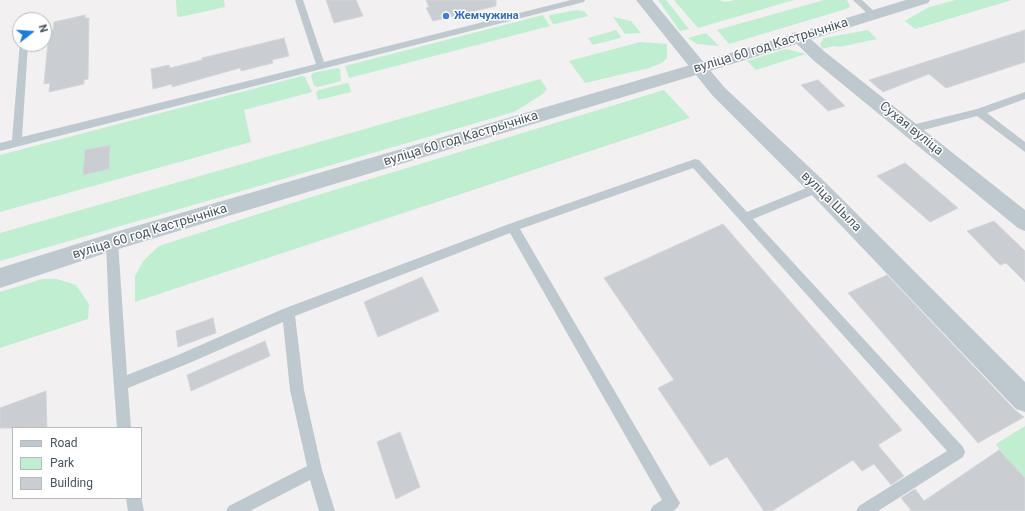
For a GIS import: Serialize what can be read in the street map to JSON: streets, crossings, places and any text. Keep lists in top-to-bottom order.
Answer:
{
  "streets": {
    "street": ["вуліца 60 год Кастрычніка", "Сухая вуліца", "вуліца Шыла"]
  },
  "crossings": [
    ["вуліца 60 год Кастрычніка", "Сухая вуліца"],
    ["вуліца 60 год Кастрычніка", "вуліца Шыла"]
  ],
  "places": ["Жемчужина"],
  "legend": ["Road", "Park", "Building"],
  "north": "right"
}
